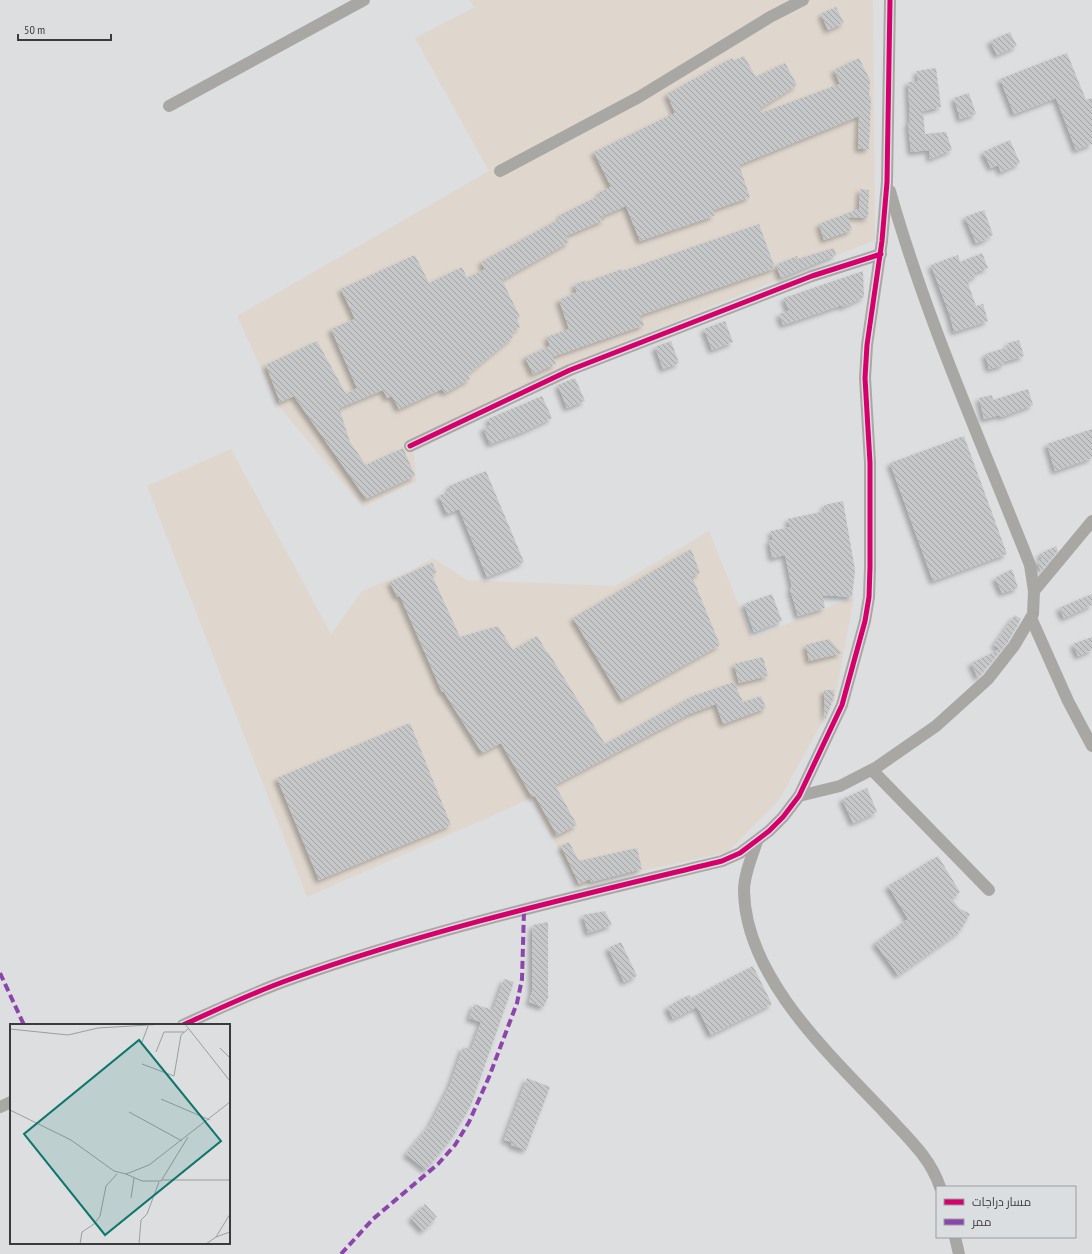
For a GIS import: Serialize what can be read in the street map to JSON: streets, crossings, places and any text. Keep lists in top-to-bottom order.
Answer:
{
  "legend": ["مسار دراجات", "ممر"],
  "scale_bar": "50 m"
}
